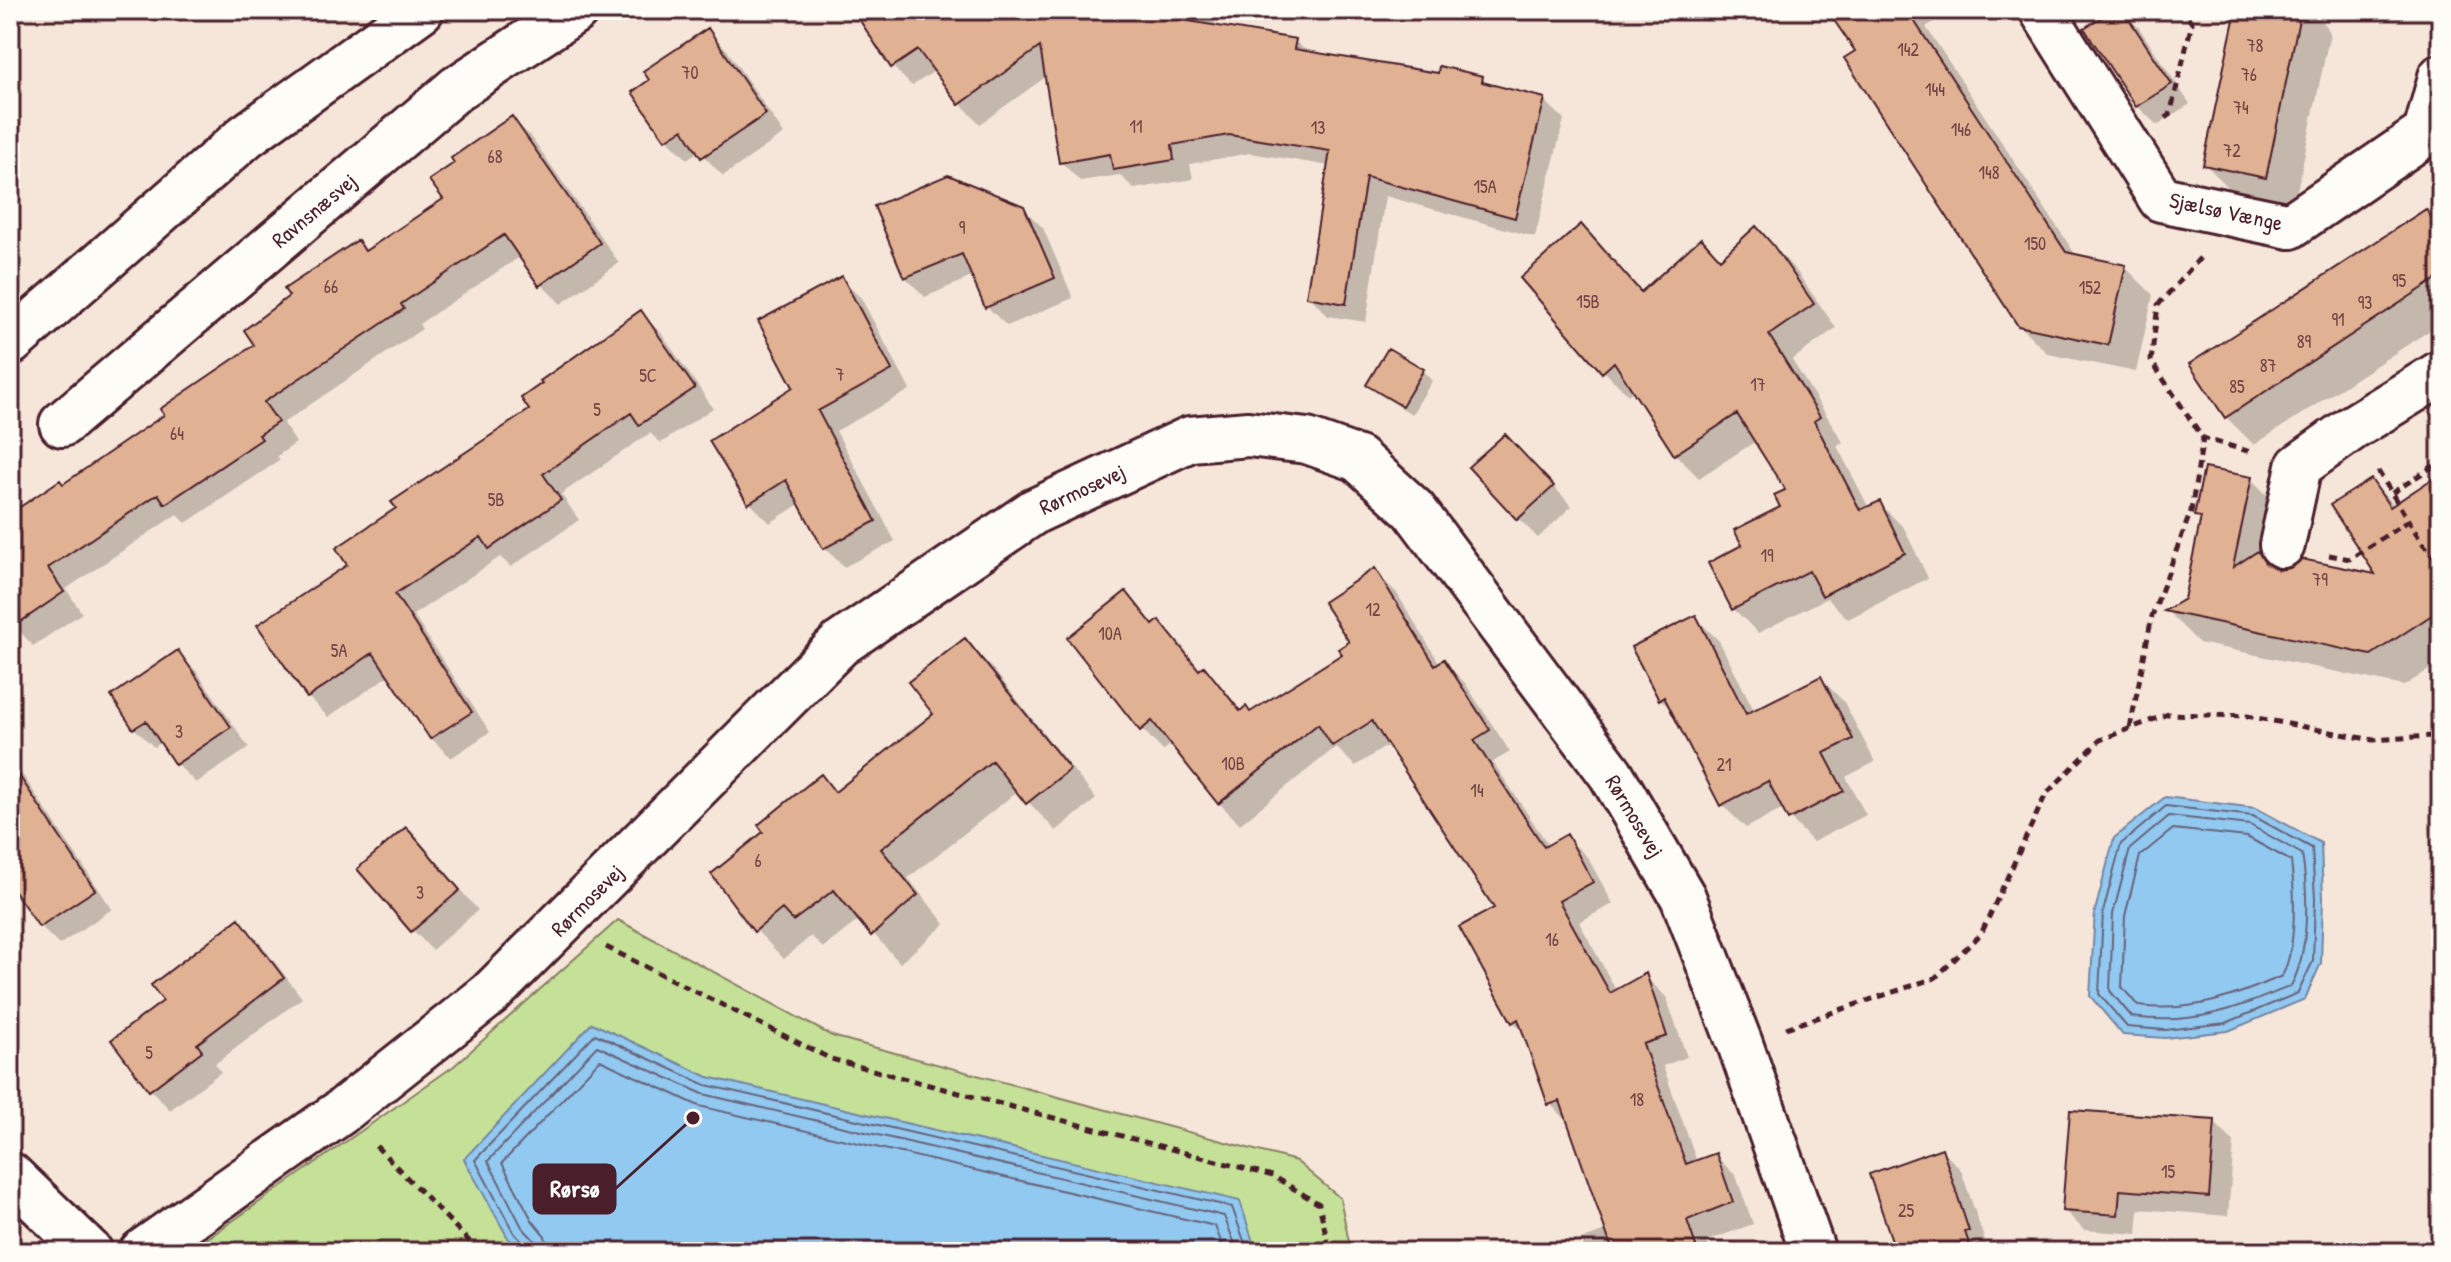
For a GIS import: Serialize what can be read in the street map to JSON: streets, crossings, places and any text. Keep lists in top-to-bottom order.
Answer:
{
  "streets": {
    "street": ["Ravnsnæsvej", "Sjælsø Vænge", "Rørmosevej"]
  },
  "places": ["Rørsø"],
  "house_numbers": [
    "78",
    "142",
    "70",
    "76",
    "144",
    "74",
    "11",
    "13",
    "146",
    "72",
    "68",
    "148",
    "15A",
    "9",
    "150",
    "95",
    "66",
    "152",
    "15B",
    "93",
    "91",
    "89",
    "87",
    "7",
    "5C",
    "17",
    "85",
    "5",
    "64",
    "5B",
    "19",
    "79",
    "12",
    "10A",
    "5A",
    "3",
    "10B",
    "21",
    "14",
    "6",
    "3",
    "16",
    "5",
    "18",
    "15",
    "25"
  ]
}
